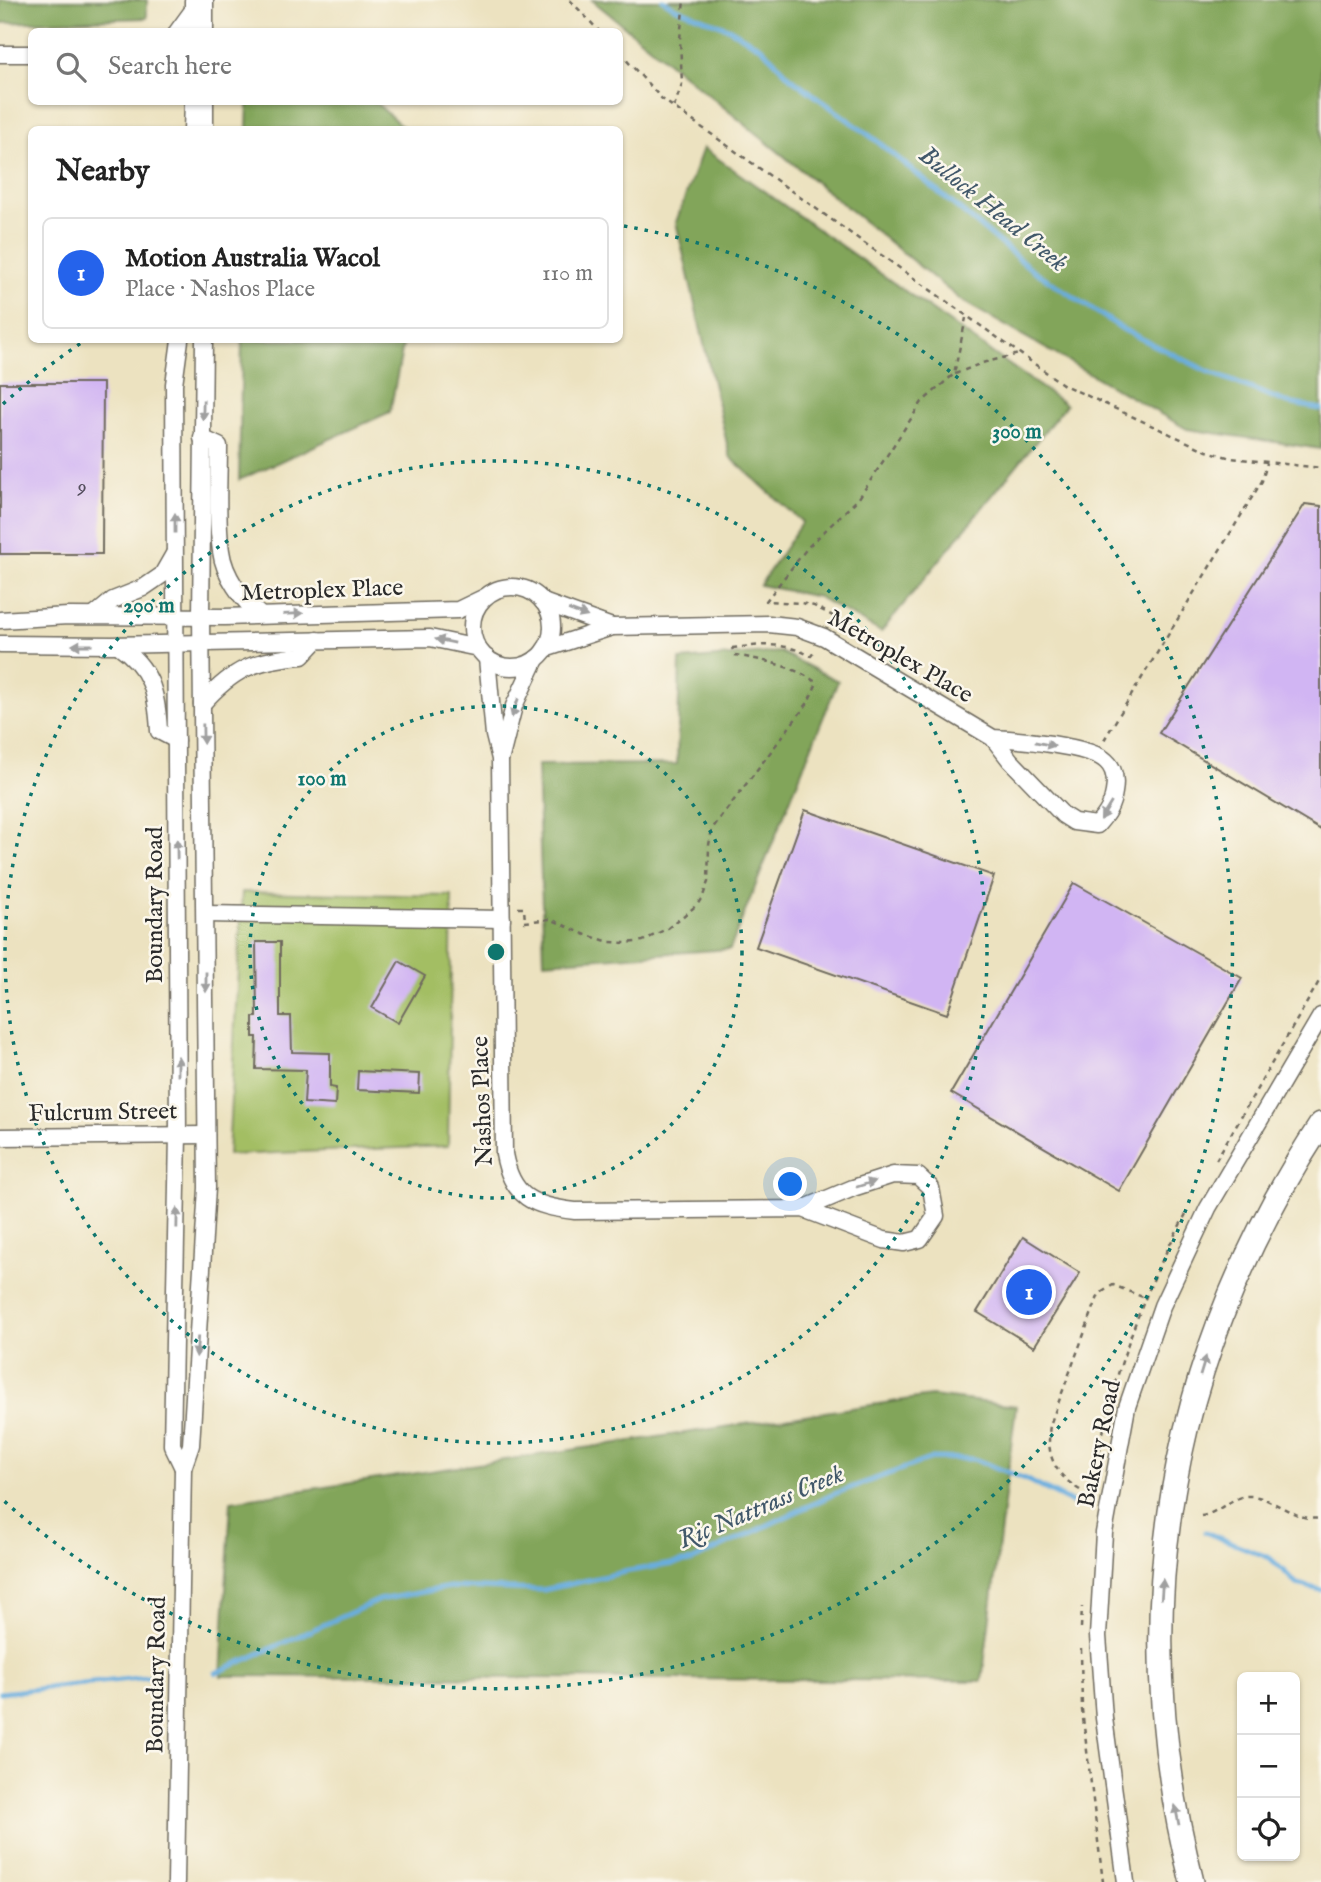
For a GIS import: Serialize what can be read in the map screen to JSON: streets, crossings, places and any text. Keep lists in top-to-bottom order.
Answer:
{
  "streets": {
    "street": [
      "Metroplex Place",
      "Boundary Road",
      "Nashos Place",
      "Fulcrum Street",
      "Bakery Road"
    ]
  },
  "crossings": [
    ["Metroplex Place", "Boundary Road"],
    ["Metroplex Place", "Nashos Place"],
    ["Boundary Road", "Fulcrum Street"]
  ],
  "water": ["Bullock Head Creek", "Ric Nattrass Creek"],
  "house_numbers": ["9"],
  "page": {
    "search": "Search here",
    "heading": "Nearby",
    "list": [
      {
        "mark": "1",
        "name": "Motion Australia Wacol",
        "note": "Place · Nashos Place",
        "value": "110 m"
      }
    ],
    "pins": "1",
    "map_buttons": ["+", "−"]
  },
  "rings": ["300 m", "200 m", "100 m"]
}
